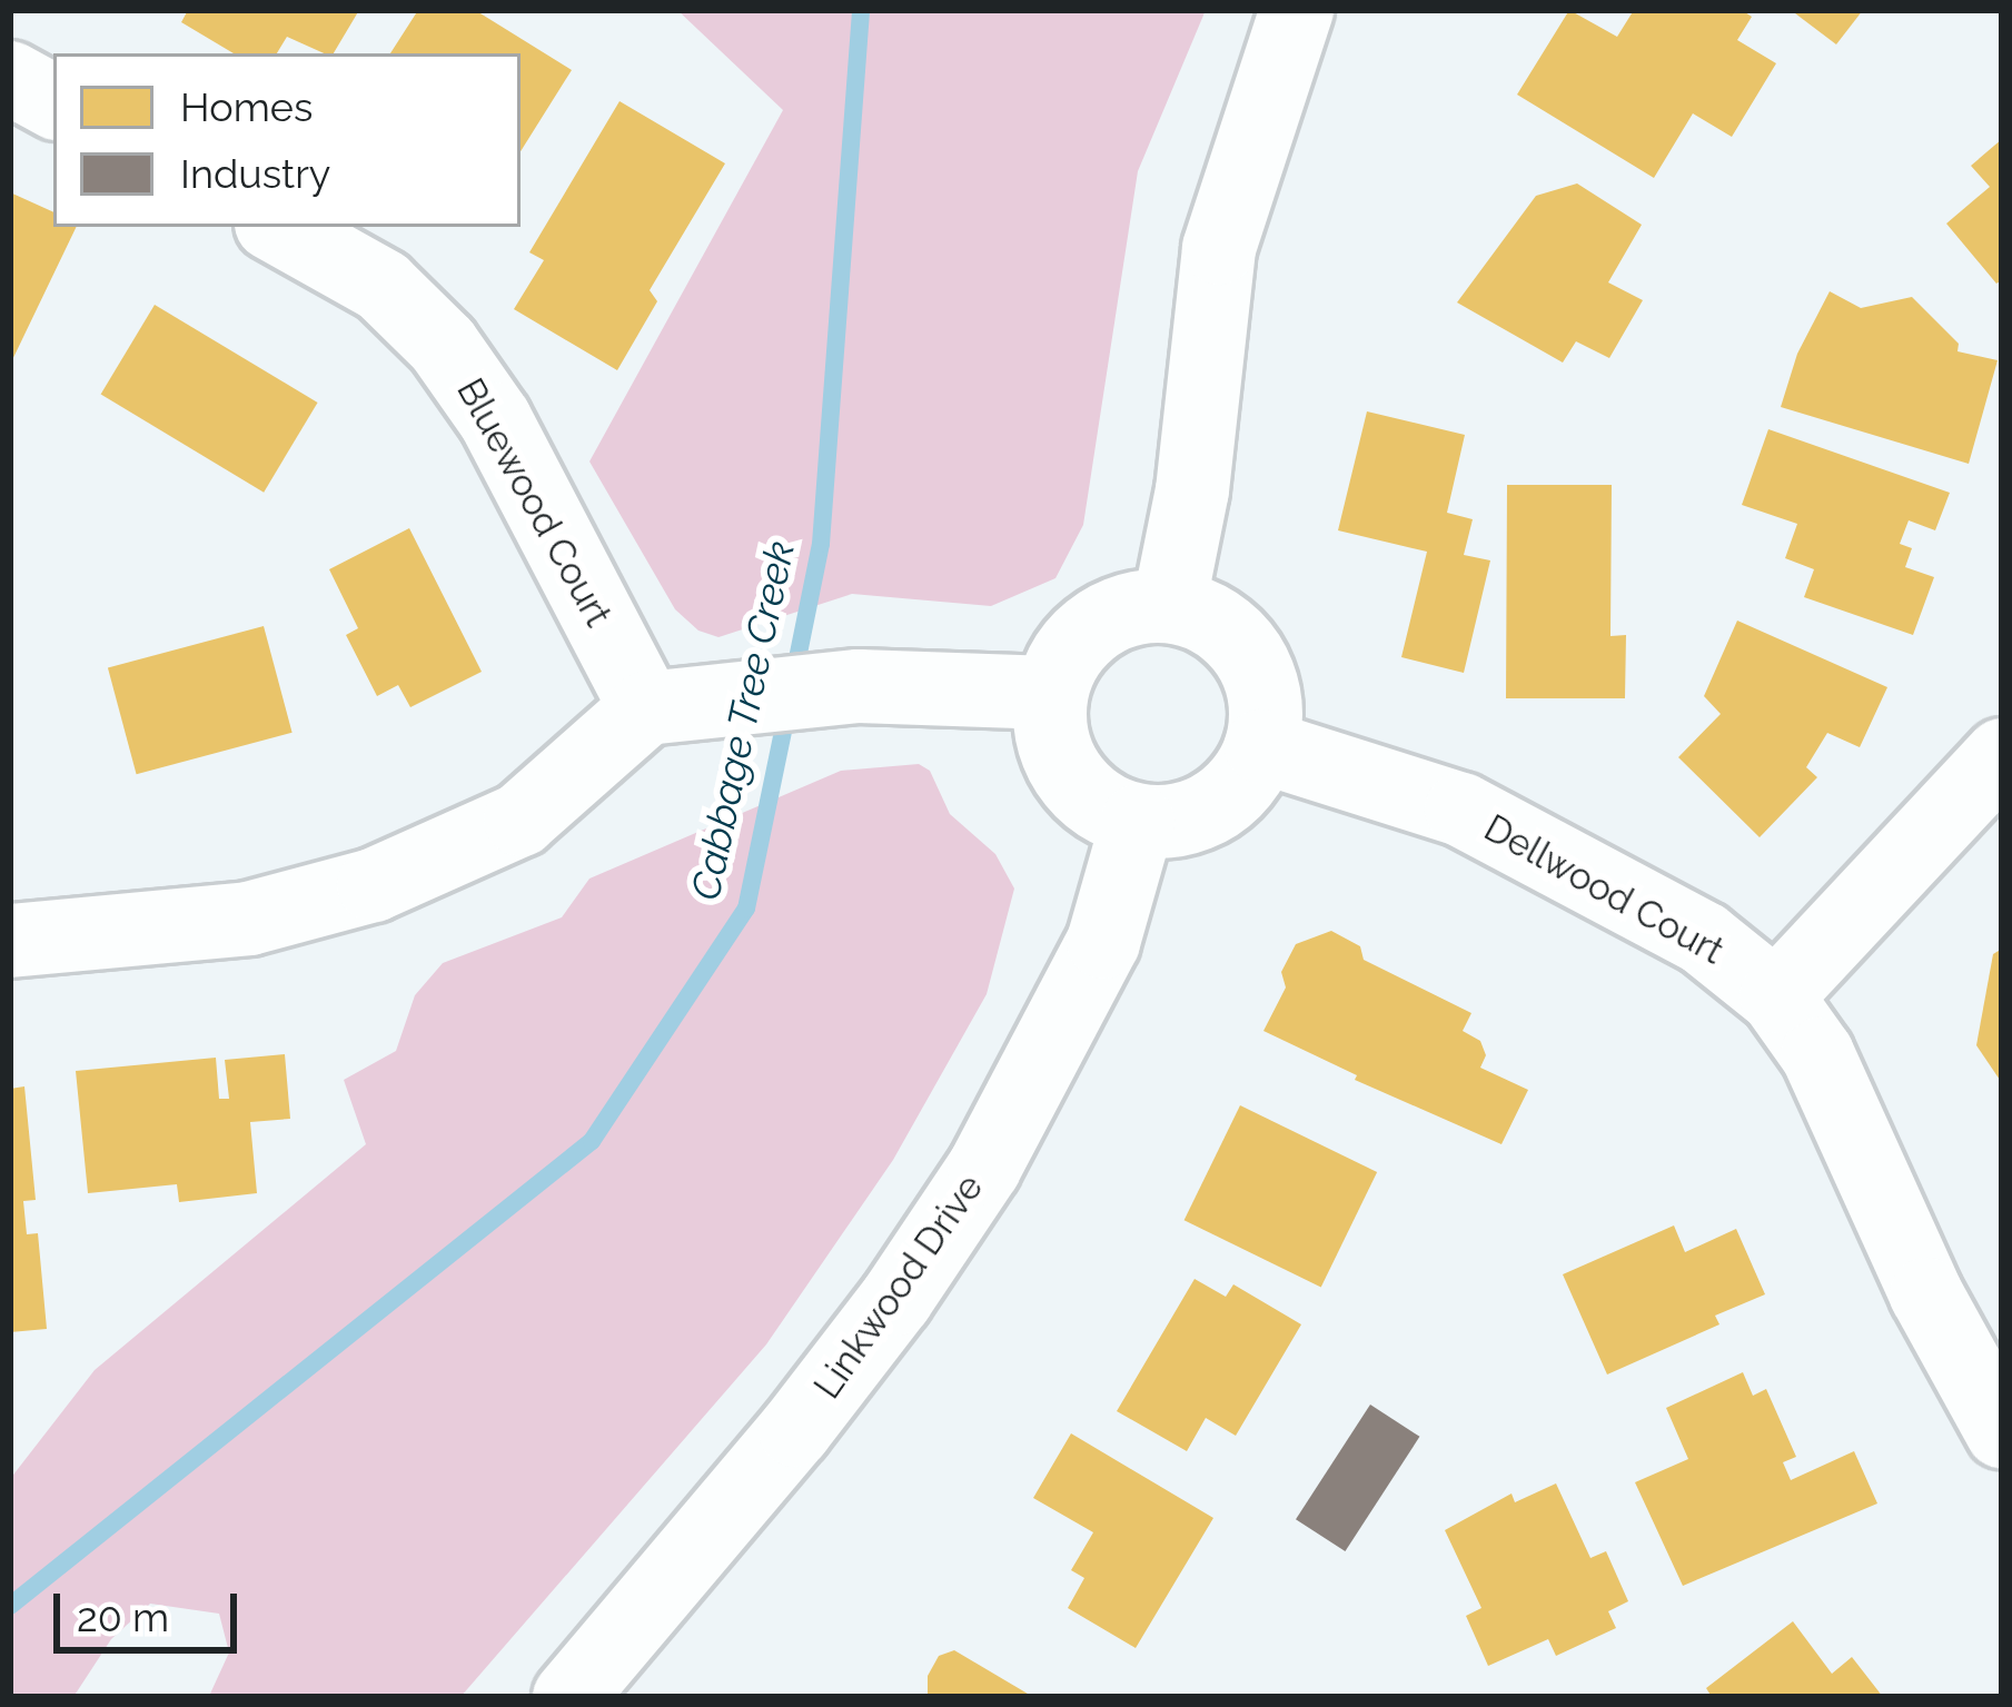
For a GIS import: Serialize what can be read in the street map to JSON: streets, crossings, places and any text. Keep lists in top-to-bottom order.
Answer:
{
  "streets": {
    "street": ["Bluewood Court", "Dellwood Court", "Linkwood Drive"]
  },
  "crossings": [
    ["Dellwood Court", "Linkwood Drive"]
  ],
  "water": ["Cabbage Tree Creek"],
  "legend": ["Homes", "Industry"],
  "scale_bar": "20 m"
}
